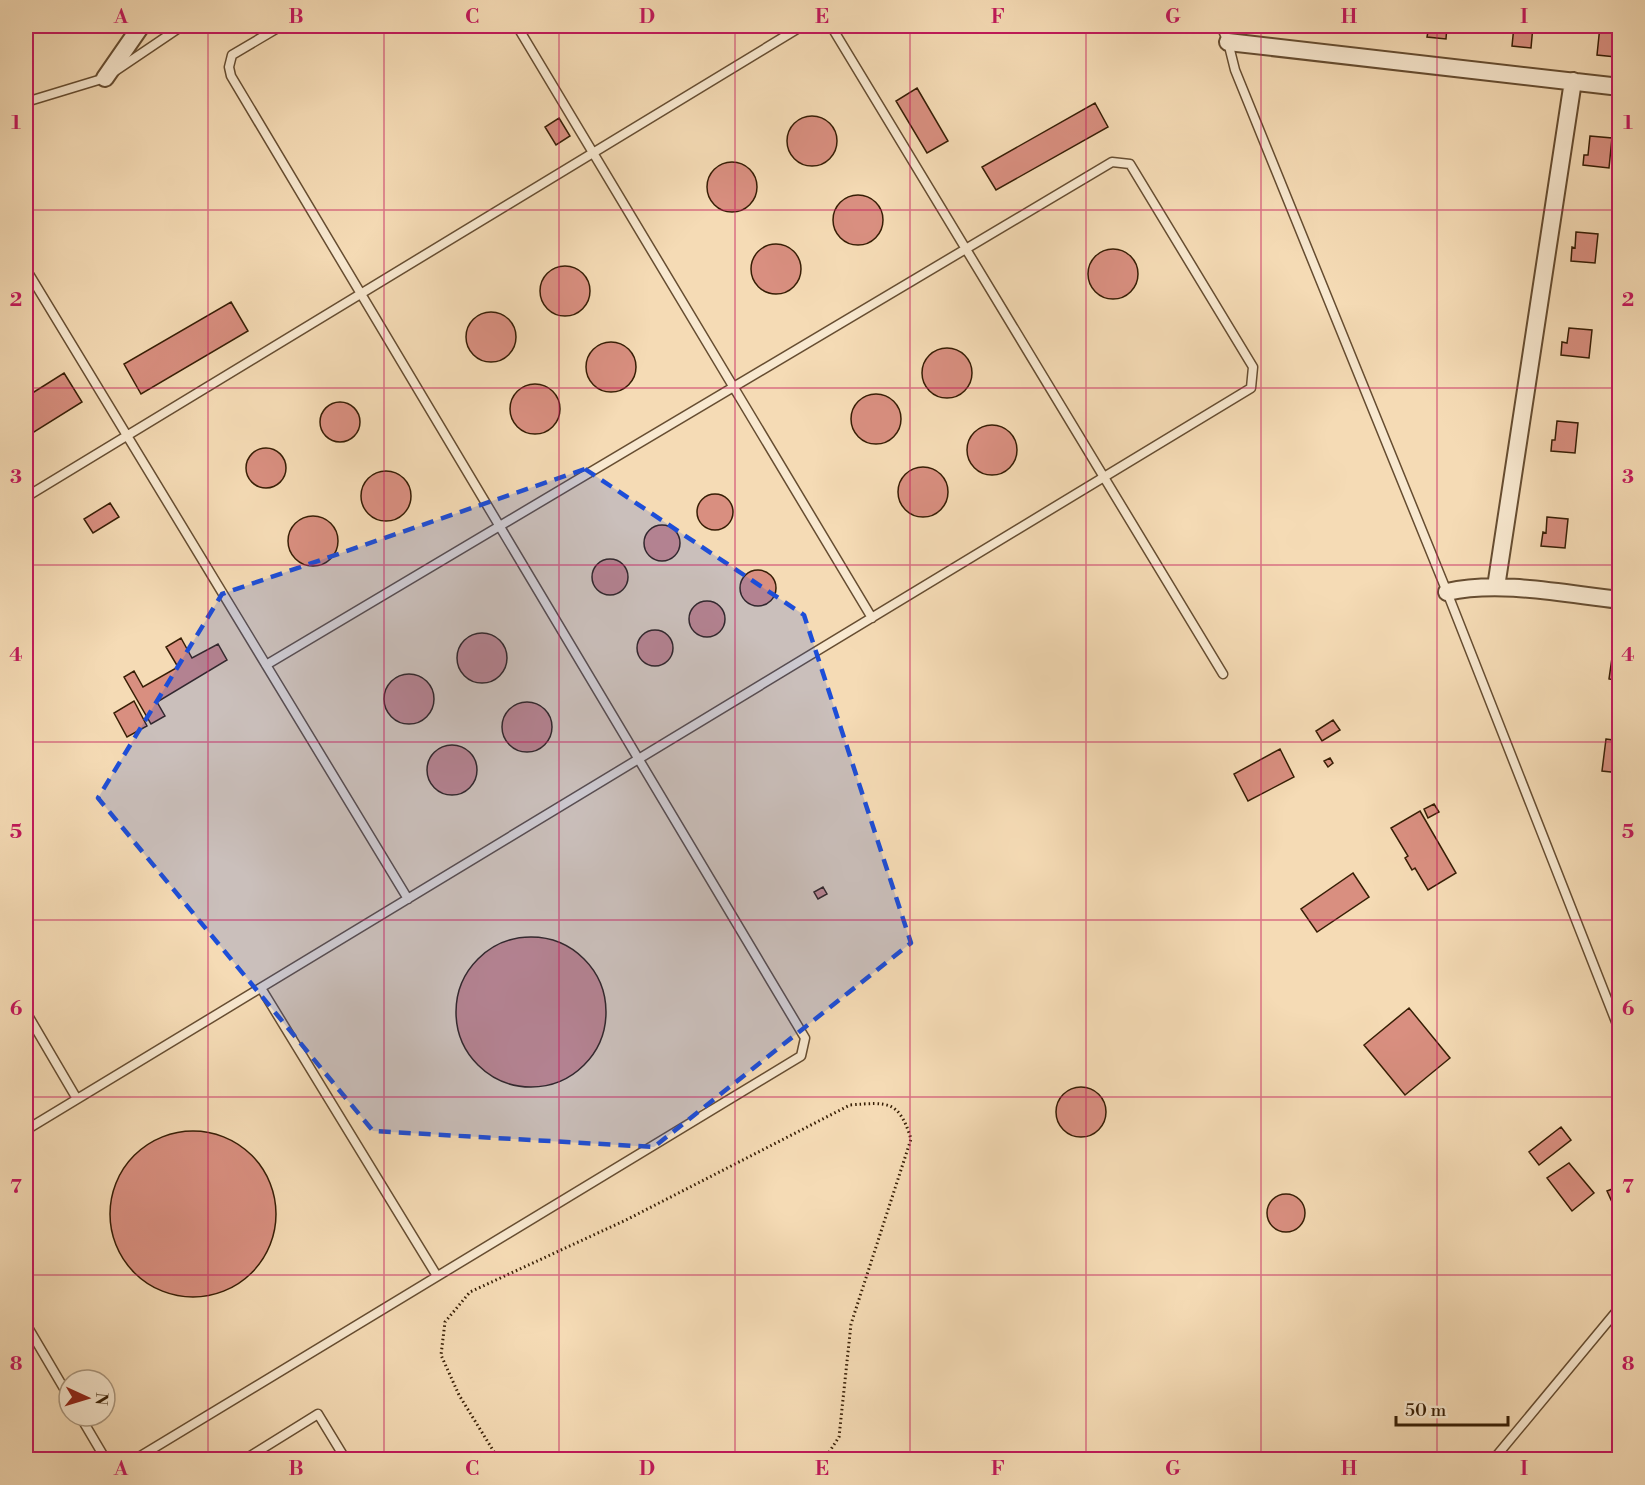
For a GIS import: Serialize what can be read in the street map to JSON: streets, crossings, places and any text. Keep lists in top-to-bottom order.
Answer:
{
  "scale_bar": "50 m",
  "north": "right",
  "grid": {
    "columns": [
      "A",
      "B",
      "C",
      "D",
      "E",
      "F",
      "G",
      "H",
      "I"
    ],
    "rows": [
      "1",
      "2",
      "3",
      "4",
      "5",
      "6",
      "7",
      "8"
    ]
  }
}
